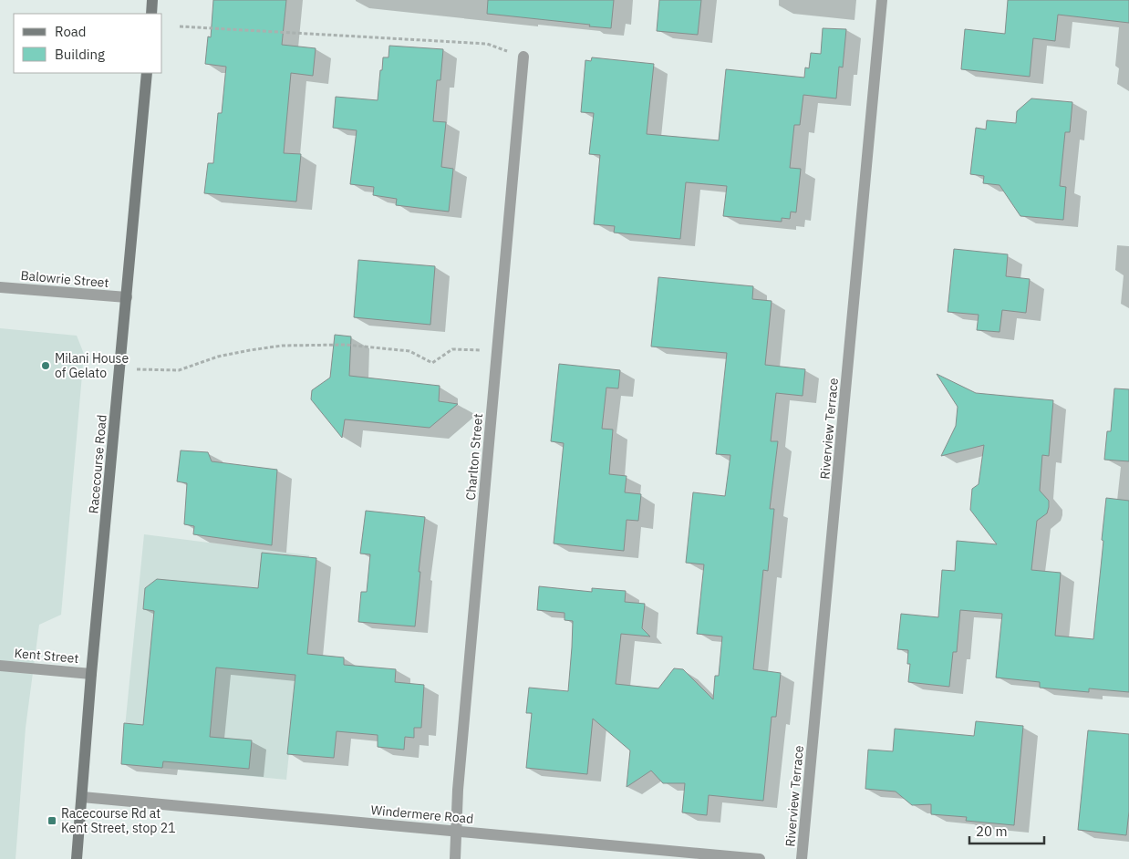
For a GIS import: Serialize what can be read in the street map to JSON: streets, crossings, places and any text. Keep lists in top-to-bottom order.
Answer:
{
  "streets": {
    "street": [
      "Balowrie Street",
      "Riverview Terrace",
      "Charlton Street",
      "Racecourse Road",
      "Kent Street",
      "Windermere Road"
    ]
  },
  "crossings": [
    ["Balowrie Street", "Racecourse Road"],
    ["Charlton Street", "Windermere Road"],
    ["Racecourse Road", "Kent Street"],
    ["Racecourse Road", "Windermere Road"]
  ],
  "places": {
    "other": ["Milani House of Gelato"],
    "transit": ["Racecourse Rd at Kent Street, stop 21"]
  },
  "legend": ["Road", "Building"],
  "scale_bar": "20 m"
}
